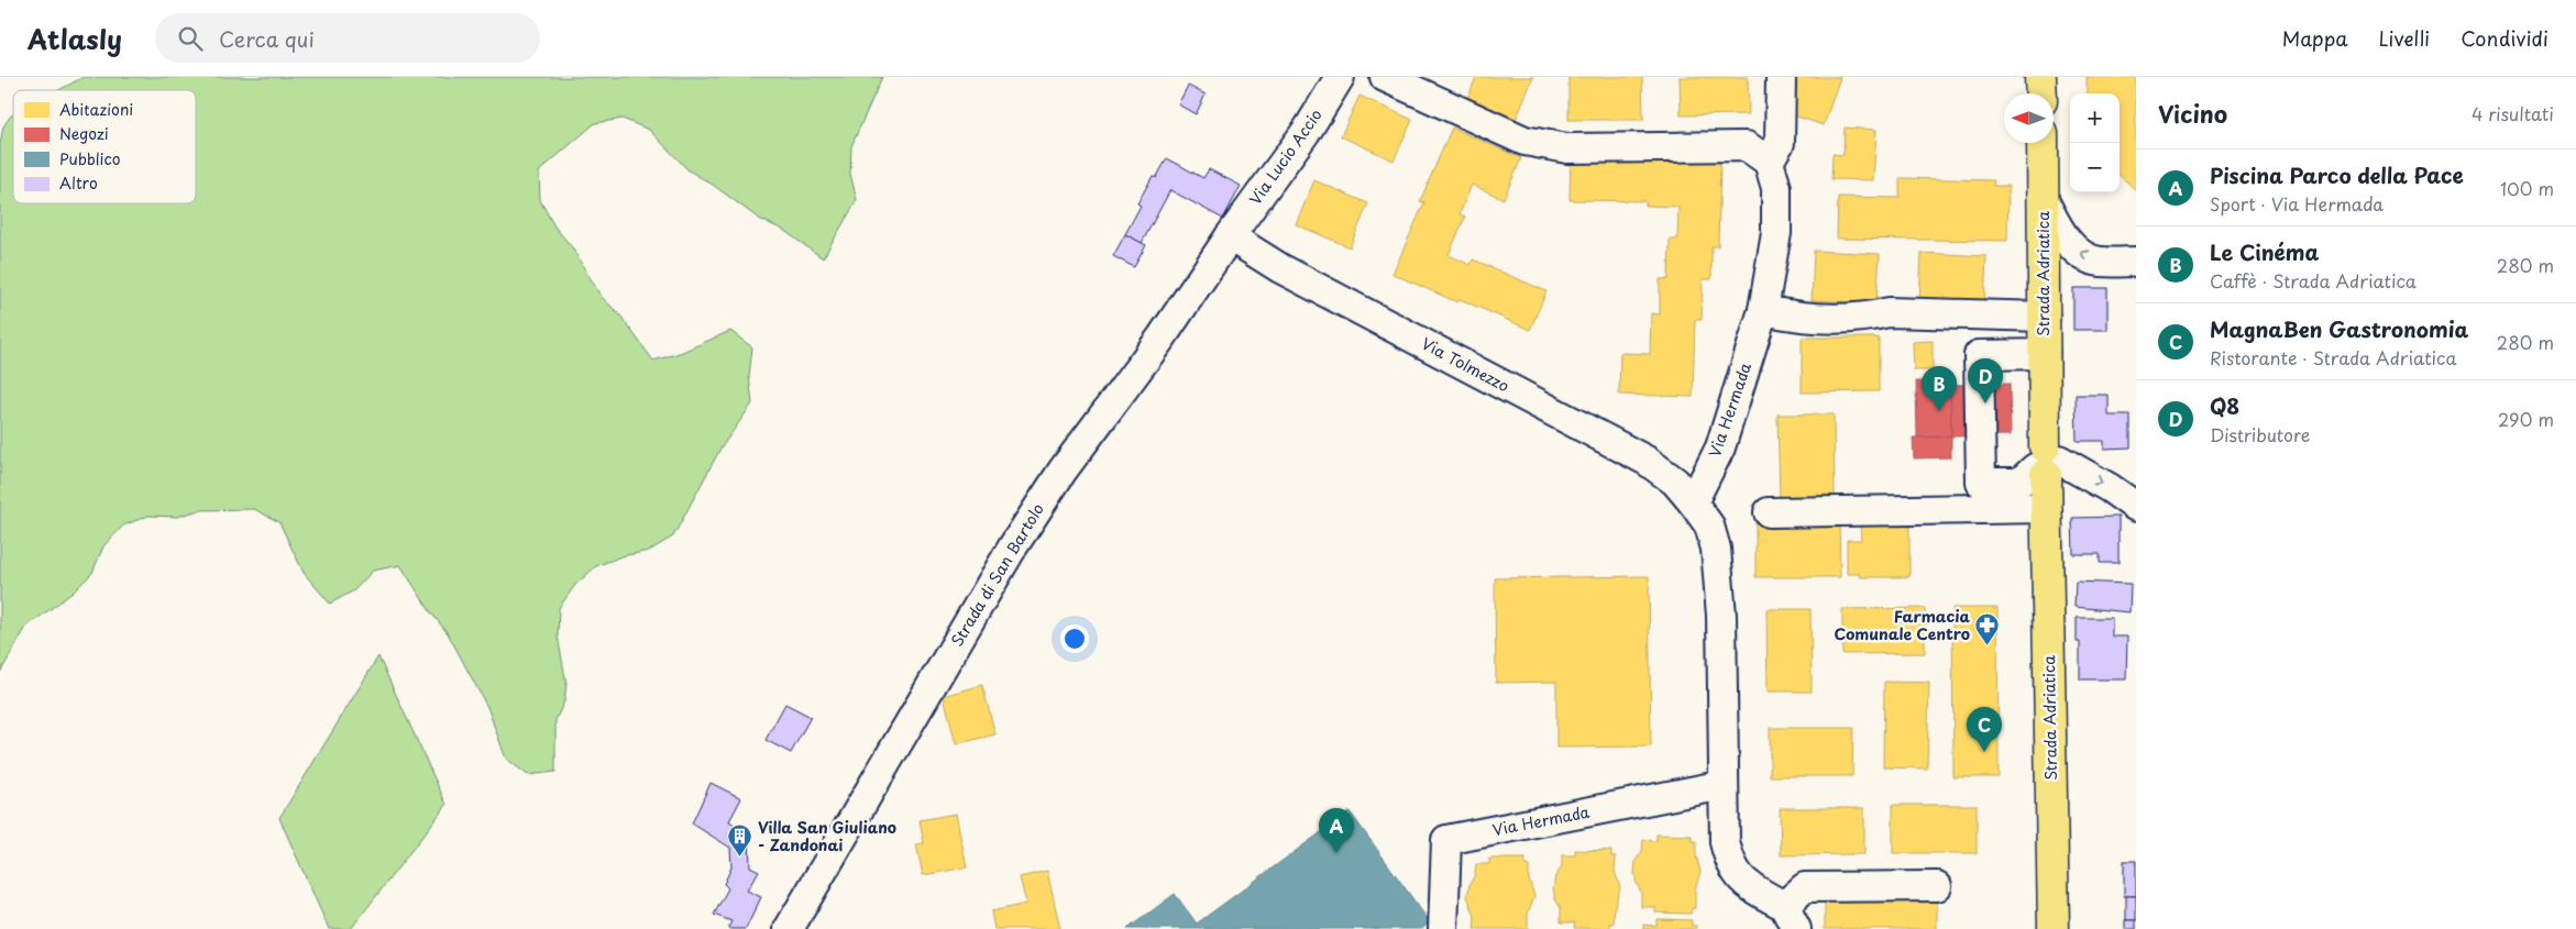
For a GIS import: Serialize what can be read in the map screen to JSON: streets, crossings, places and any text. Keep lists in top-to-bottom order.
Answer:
{
  "streets": {
    "main road": ["Strada Adriatica"],
    "street": [
      "Via Lucio Accio",
      "Via Tolmezzo",
      "Via Hermada",
      "Strada di San Bartolo"
    ]
  },
  "crossings": [
    ["Via Lucio Accio", "Via Tolmezzo"],
    ["Via Lucio Accio", "Strada di San Bartolo"],
    ["Via Tolmezzo", "Via Hermada"],
    ["Via Tolmezzo", "Strada di San Bartolo"]
  ],
  "places": {
    "pharmacy": ["Farmacia Comunale Centro"],
    "building": ["Villa San Giuliano - Zandonai"]
  },
  "legend": [
    "Abitazioni",
    "Negozi",
    "Pubblico",
    "Altro"
  ],
  "north": "left",
  "page": {
    "header": "Atlasly",
    "search": "Cerca qui",
    "nav": ["Mappa", "Livelli", "Condividi"],
    "heading": ["Vicino", "4 risultati"],
    "map_buttons": ["+", "−"],
    "list": [
      {
        "mark": "A",
        "name": "Piscina Parco della Pace",
        "note": "Sport · Via Hermada",
        "value": "100 m"
      },
      {
        "mark": "B",
        "name": "Le Cinéma",
        "note": "Caffè · Strada Adriatica",
        "value": "280 m"
      },
      {
        "mark": "C",
        "name": "MagnaBen Gastronomia",
        "note": "Ristorante · Strada Adriatica",
        "value": "280 m"
      },
      {
        "mark": "D",
        "name": "Q8",
        "note": "Distributore",
        "value": "290 m"
      }
    ],
    "pins": [
      "D",
      "B",
      "C",
      "A"
    ]
  }
}
